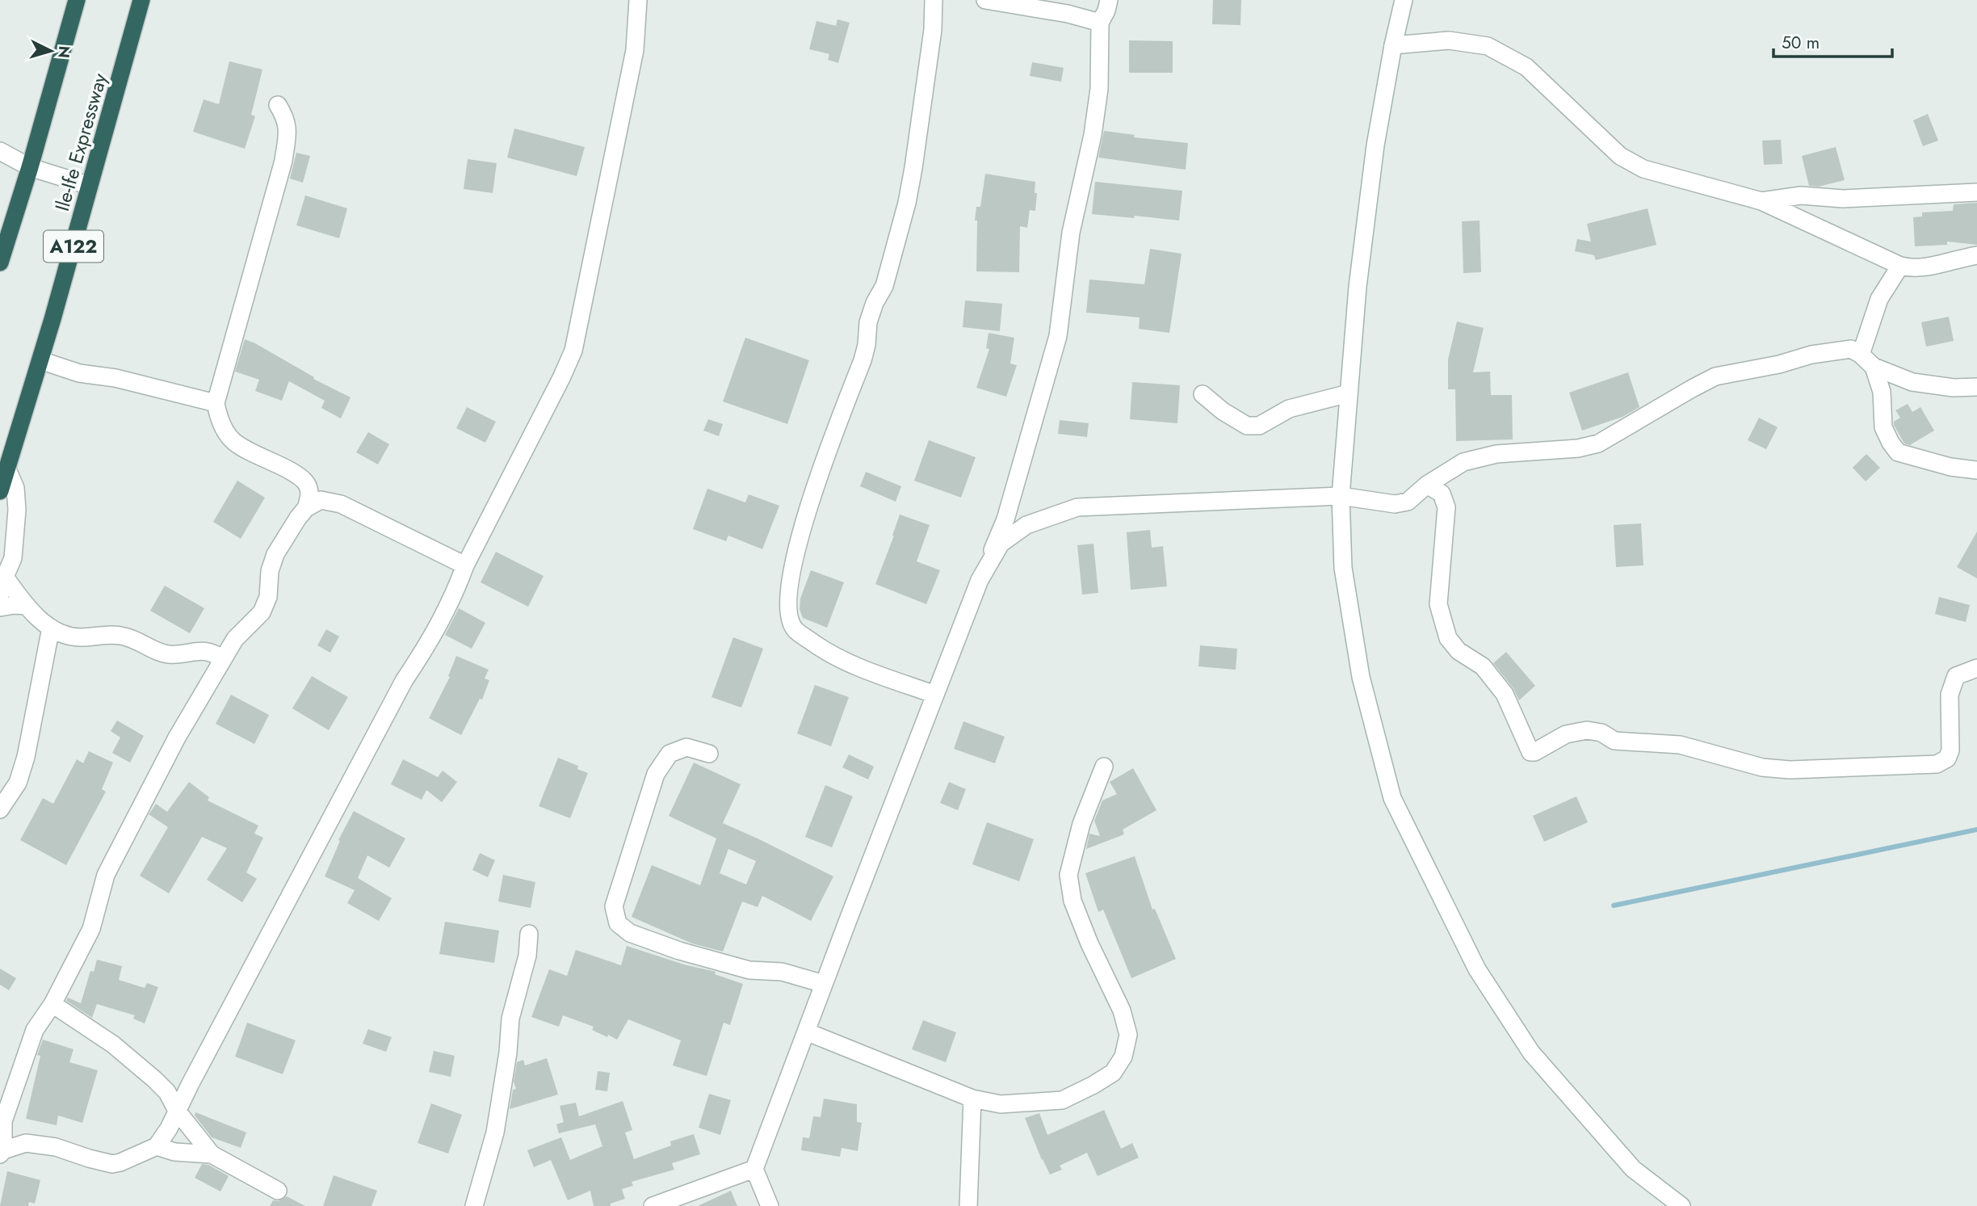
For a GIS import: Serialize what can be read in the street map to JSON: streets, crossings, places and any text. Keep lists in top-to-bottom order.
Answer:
{
  "streets": {
    "highway": ["Ile-Ife Expressway", "A122"]
  },
  "scale_bar": "50 m",
  "north": "right"
}
